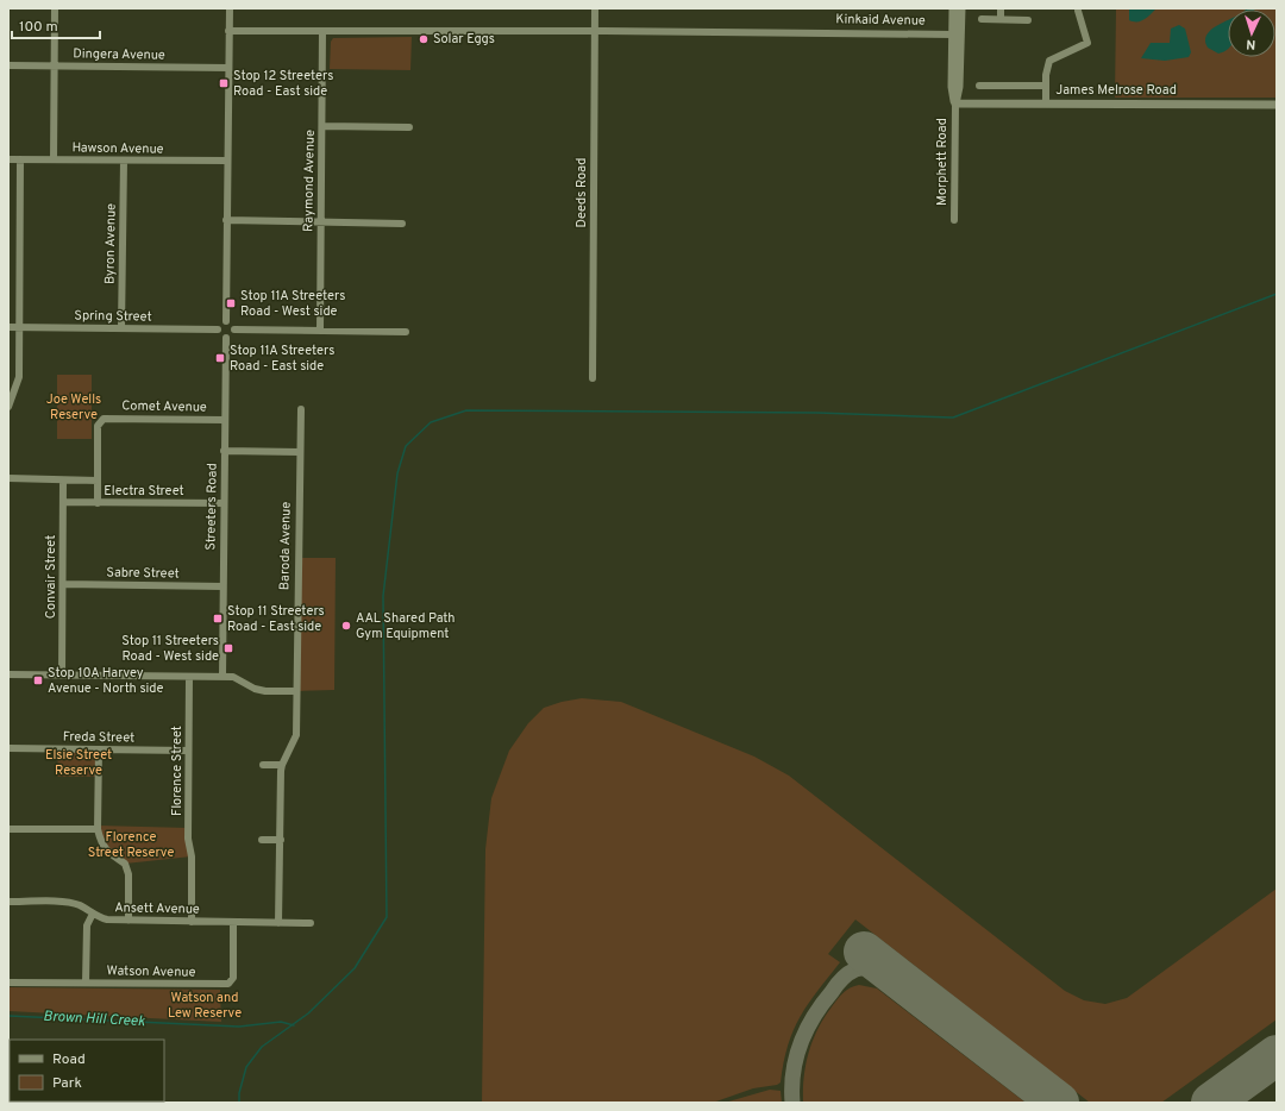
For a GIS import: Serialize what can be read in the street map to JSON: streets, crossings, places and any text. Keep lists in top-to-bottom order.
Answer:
{
  "streets": {
    "street": [
      "Kinkaid Avenue",
      "Dingera Avenue",
      "James Melrose Road",
      "Hawson Avenue",
      "Morphett Road",
      "Raymond Avenue",
      "Deeds Road",
      "Byron Avenue",
      "Spring Street",
      "Comet Avenue",
      "Electra Street",
      "Streeters Road",
      "Baroda Avenue",
      "Sabre Street",
      "Convair Street",
      "Freda Street",
      "Florence Street",
      "Ansett Avenue",
      "Watson Avenue"
    ]
  },
  "crossings": [
    ["Kinkaid Avenue", "Morphett Road"],
    ["Kinkaid Avenue", "Raymond Avenue"],
    ["Kinkaid Avenue", "Deeds Road"],
    ["James Melrose Road", "Morphett Road"],
    ["Hawson Avenue", "Byron Avenue"],
    ["Byron Avenue", "Spring Street"],
    ["Spring Street", "Streeters Road"],
    ["Comet Avenue", "Electra Street"],
    ["Comet Avenue", "Streeters Road"],
    ["Electra Street", "Streeters Road"],
    ["Electra Street", "Convair Street"],
    ["Streeters Road", "Sabre Street"],
    ["Baroda Avenue", "Ansett Avenue"],
    ["Sabre Street", "Convair Street"],
    ["Freda Street", "Florence Street"],
    ["Florence Street", "Ansett Avenue"],
    ["Ansett Avenue", "Watson Avenue"]
  ],
  "water": ["Brown Hill Creek"],
  "parks": [
    "Joe Wells Reserve",
    "Elsie Street Reserve",
    "Florence Street Reserve",
    "Watson and Lew Reserve"
  ],
  "places": {
    "other": ["Solar Eggs", "AAL Shared Path Gym Equipment"],
    "transit": [
      "Stop 12 Streeters Road - East side",
      "Stop 11A Streeters Road - West side",
      "Stop 11A Streeters Road - East side",
      "Stop 11 Streeters Road - East side",
      "Stop 11 Streeters Road - West side",
      "Stop 10A Harvey Avenue - North side"
    ]
  },
  "legend": ["Road", "Park"],
  "scale_bar": "100 m",
  "north": "bottom"
}
